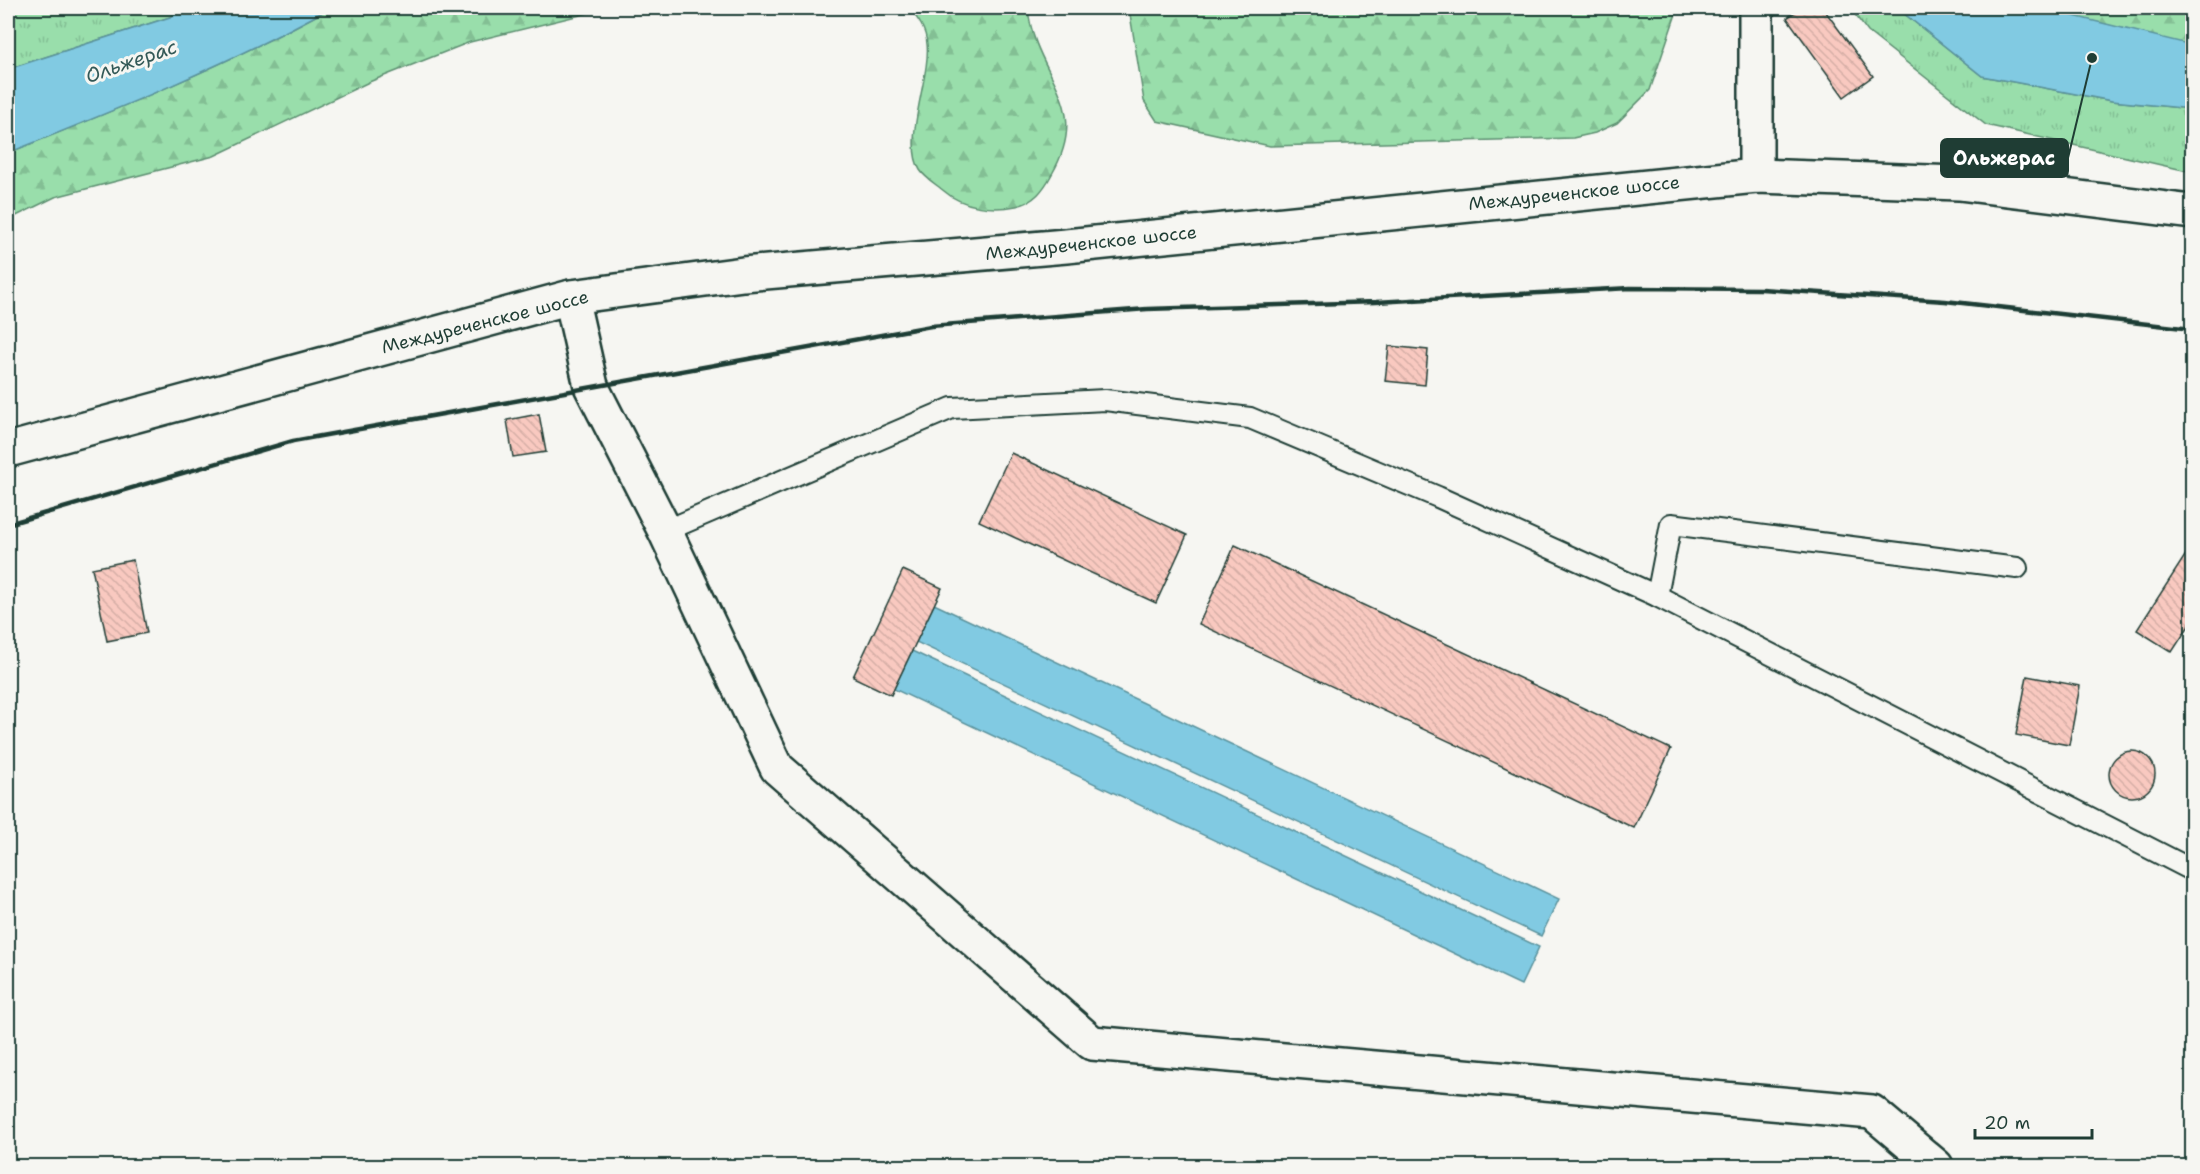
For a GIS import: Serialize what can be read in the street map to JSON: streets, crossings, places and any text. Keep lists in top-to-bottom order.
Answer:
{
  "streets": {
    "street": ["Междуреченское шоссе"]
  },
  "water": ["Ольжерас"],
  "places": ["Ольжерас"],
  "scale_bar": "20 m"
}
